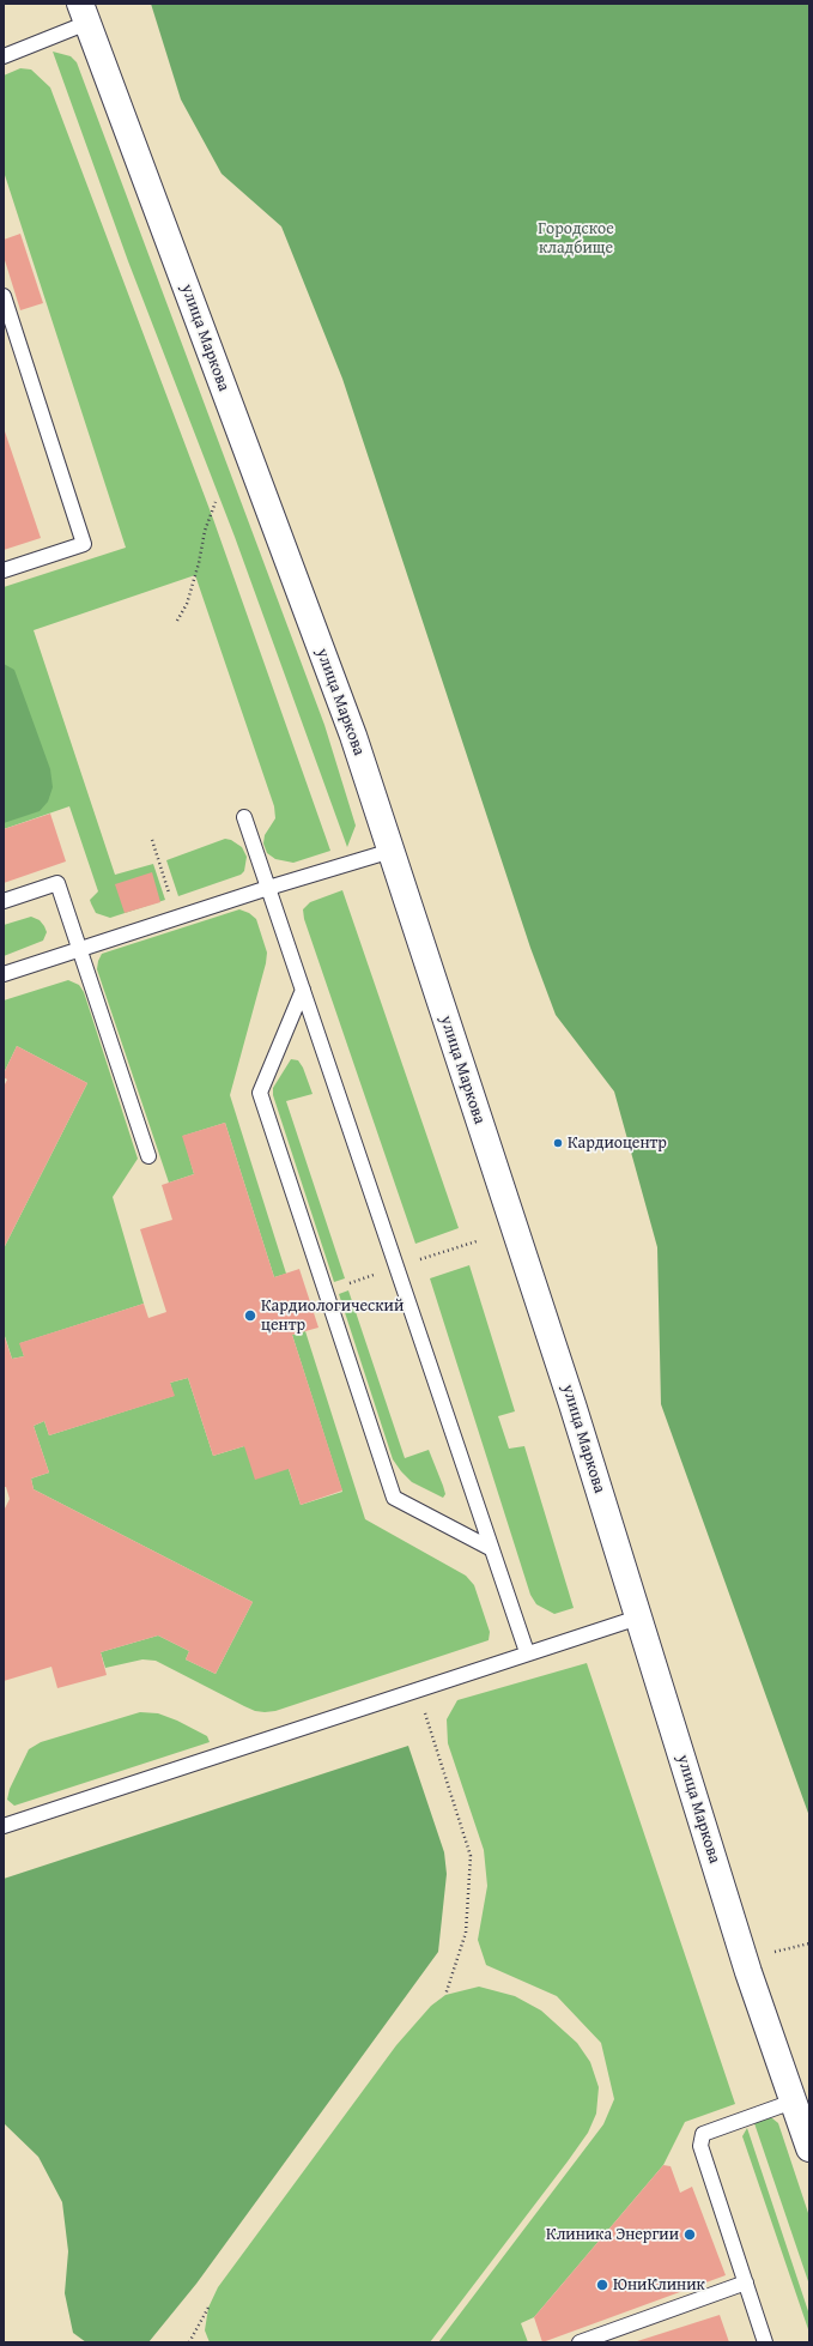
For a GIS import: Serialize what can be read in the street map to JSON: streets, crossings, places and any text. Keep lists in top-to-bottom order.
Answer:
{
  "streets": {
    "street": ["улица Маркова"]
  },
  "parks": ["Городское кладбище"],
  "places": [
    "Кардиоцентр",
    "Кардиологический центр",
    "Клиника Энергии",
    "ЮниКлиник"
  ]
}
